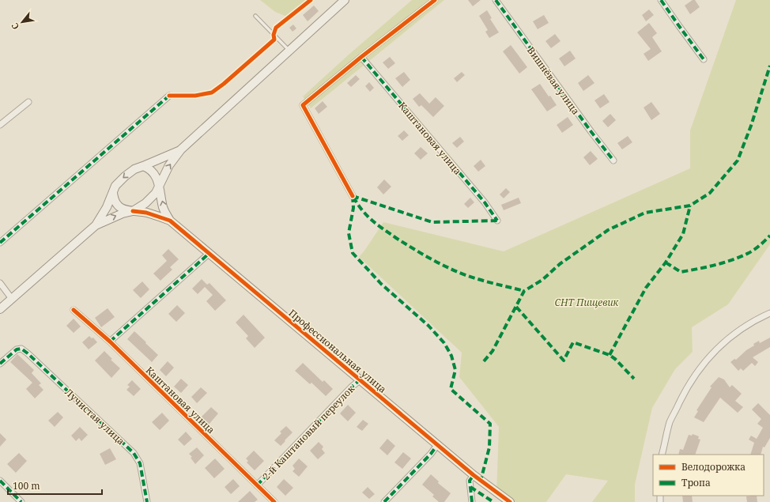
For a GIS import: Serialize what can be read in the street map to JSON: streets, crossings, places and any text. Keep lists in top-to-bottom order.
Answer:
{
  "streets": {
    "main road": ["Профессиональная улица"],
    "street": [
      "Вишнёвая улица",
      "Каштановая улица",
      "Лучистая улица",
      "2-й Каштановый переулок"
    ]
  },
  "crossings": [
    ["Каштановая улица", "2-й Каштановый переулок"],
    ["Профессиональная улица", "2-й Каштановый переулок"]
  ],
  "parks": ["СНТ Пищевик"],
  "legend": ["Велодорожка", "Тропа"],
  "scale_bar": "100 m",
  "north": "bottom left"
}
